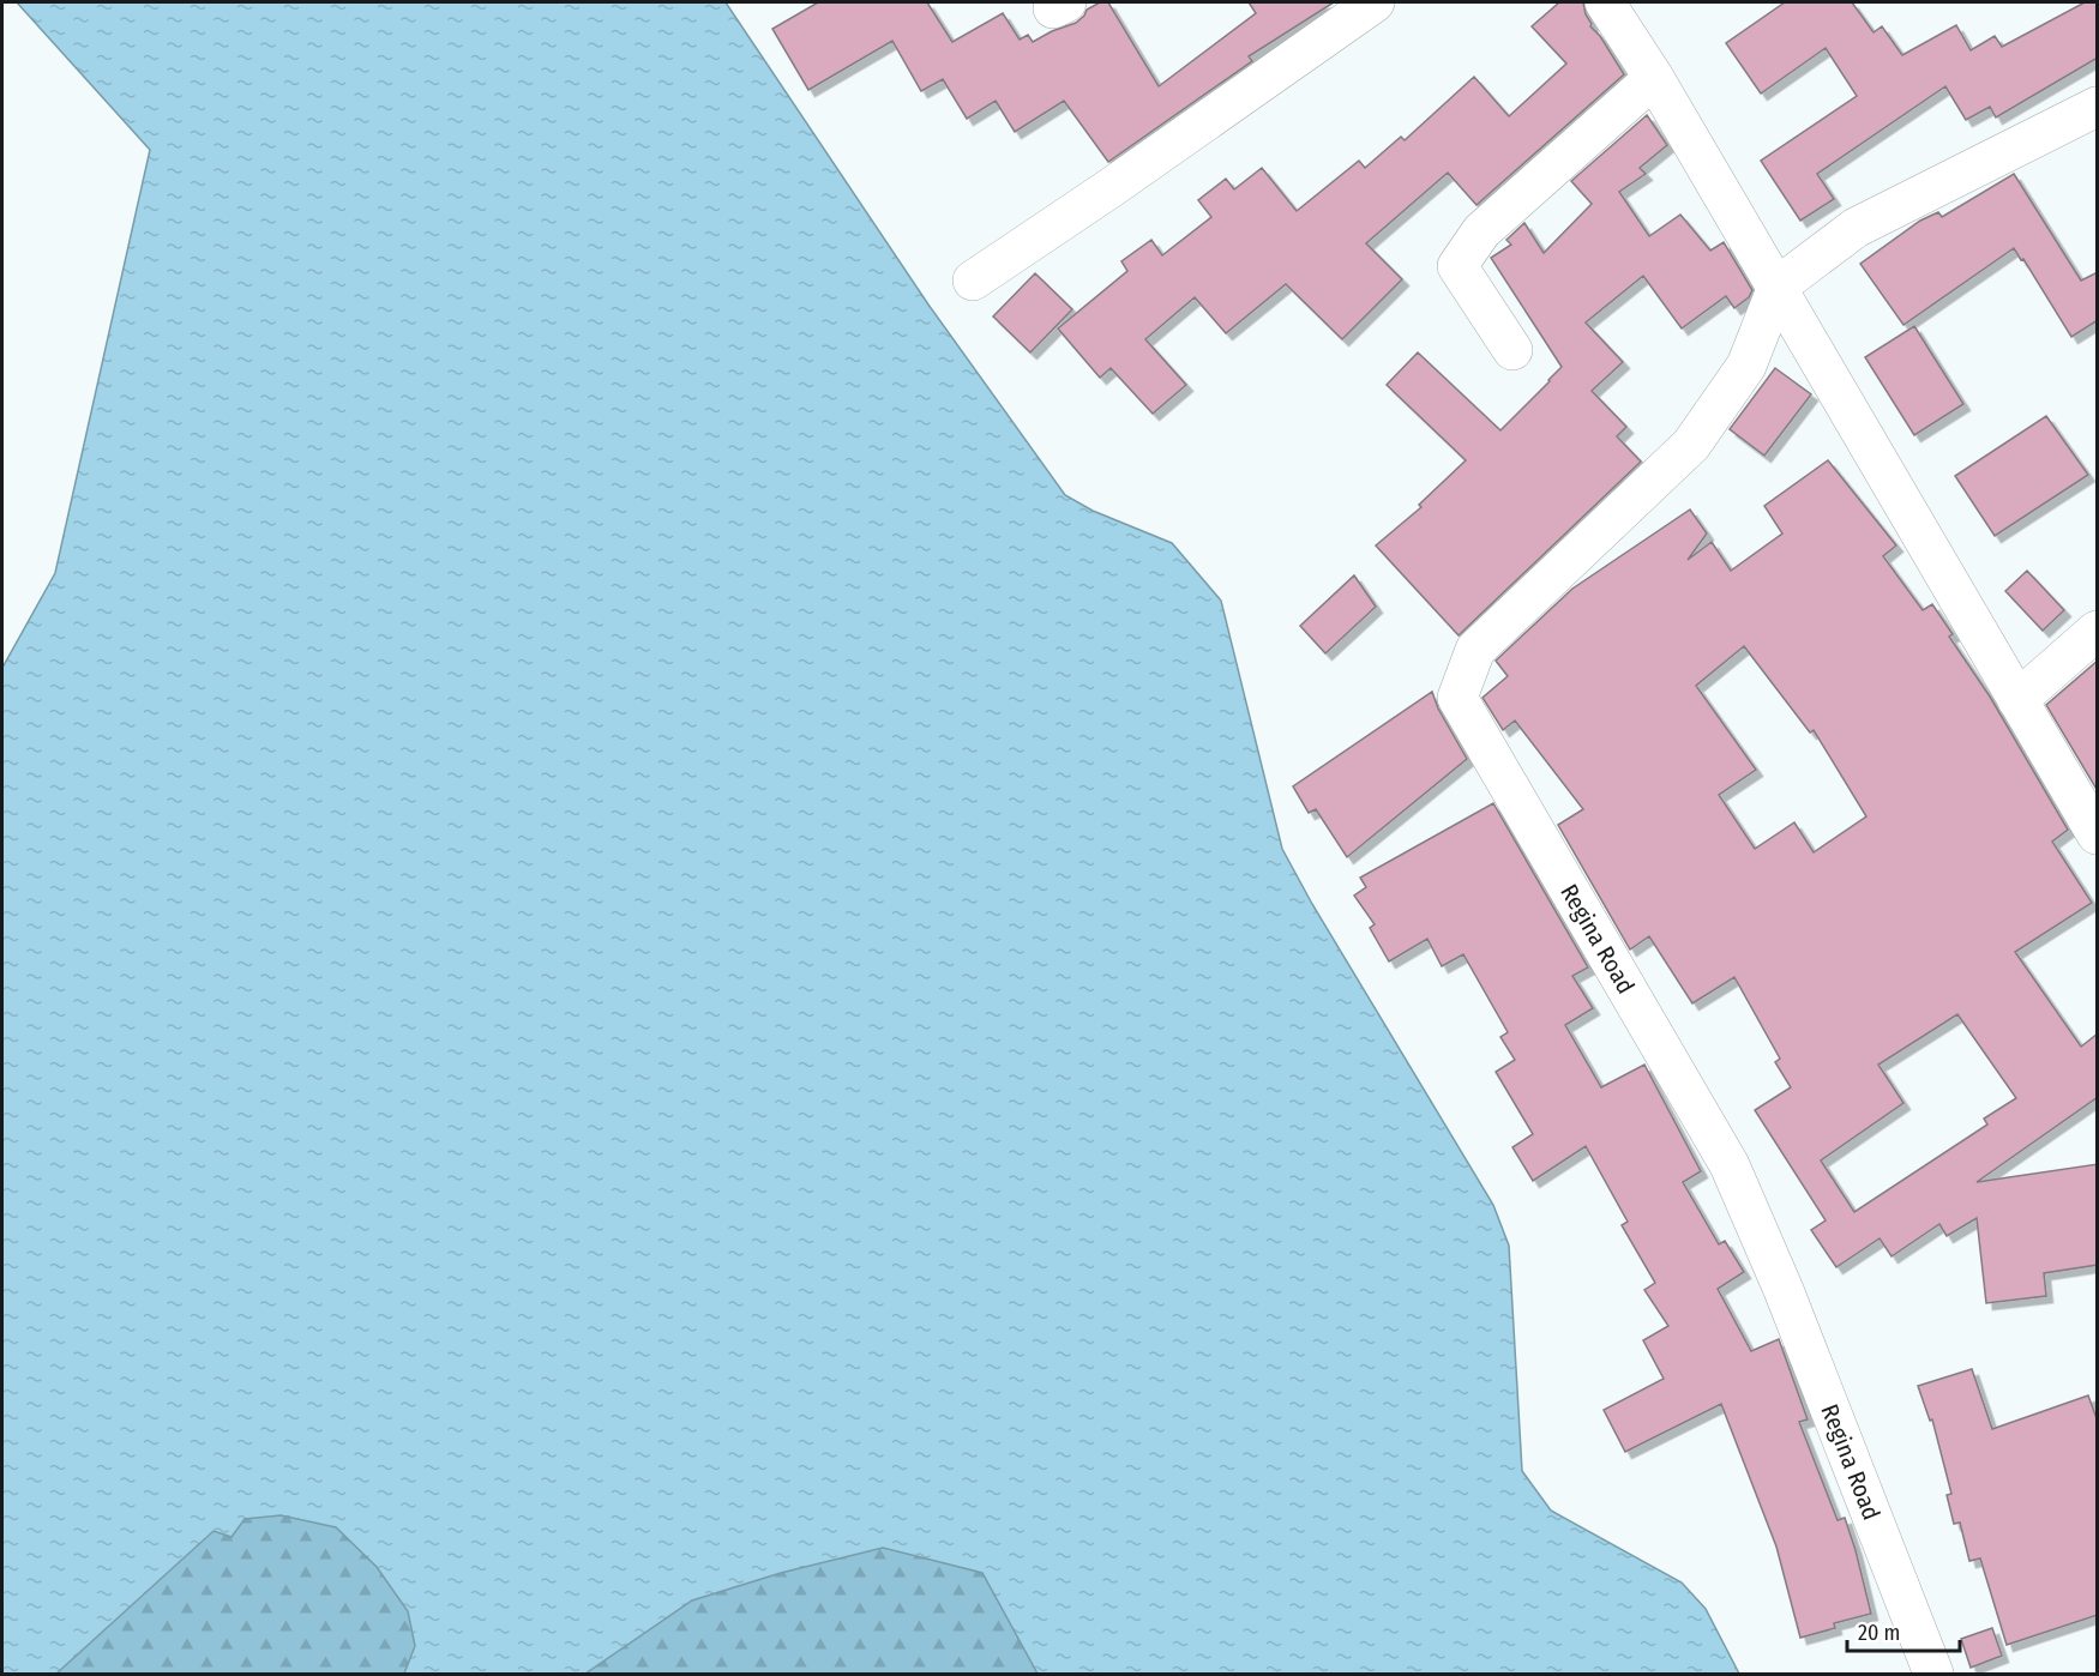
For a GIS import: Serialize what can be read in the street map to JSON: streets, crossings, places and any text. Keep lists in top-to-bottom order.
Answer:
{
  "streets": {
    "street": ["Regina Road"]
  },
  "scale_bar": "20 m"
}
